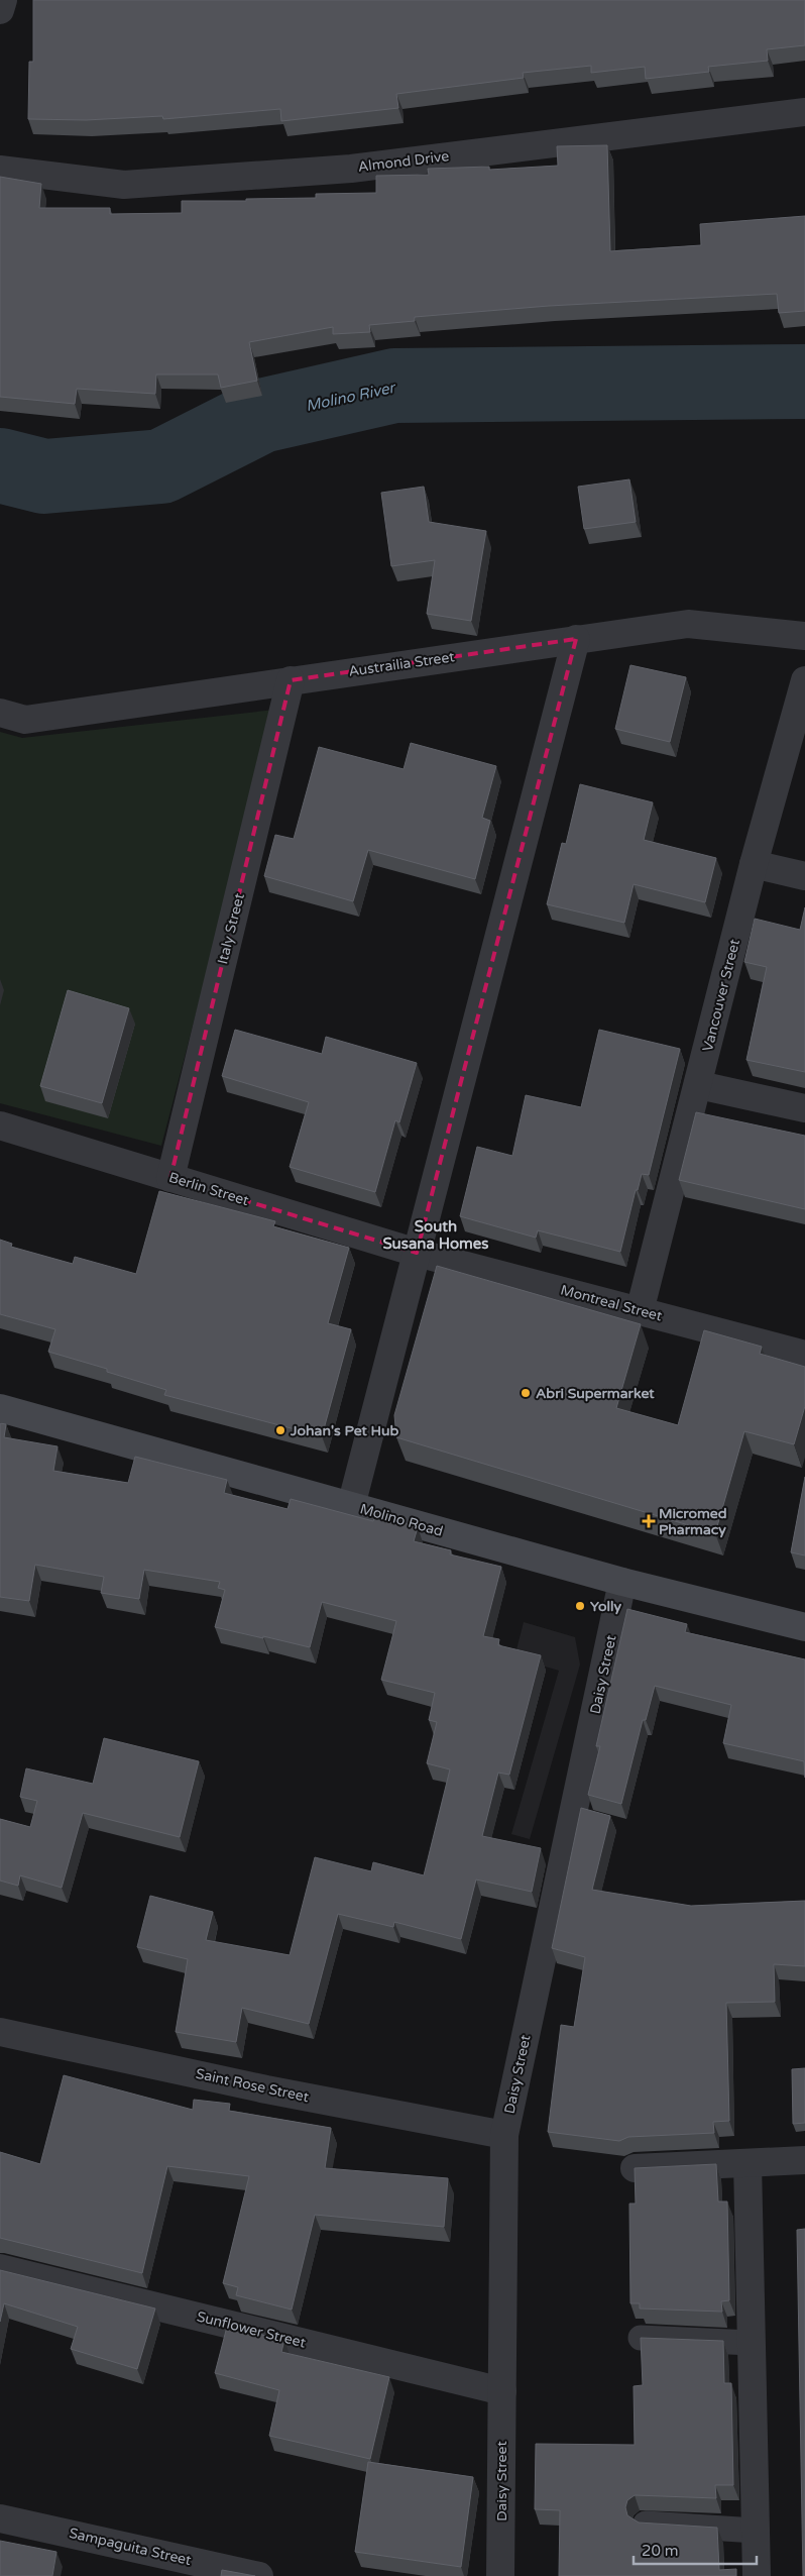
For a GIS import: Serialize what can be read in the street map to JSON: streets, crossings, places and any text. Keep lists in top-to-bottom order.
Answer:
{
  "streets": {
    "main road": ["Molino Road"],
    "street": [
      "Almond Drive",
      "Austrailia Street",
      "Italy Street",
      "Vancouver Street",
      "Berlin Street",
      "Montreal Street",
      "Daisy Street",
      "Saint Rose Street",
      "Sunflower Street",
      "Sampaguita Street"
    ]
  },
  "crossings": [
    ["Austrailia Street", "Italy Street"],
    ["Italy Street", "Berlin Street"],
    ["Vancouver Street", "Montreal Street"],
    ["Berlin Street", "Montreal Street"],
    ["Molino Road", "Daisy Street"],
    ["Daisy Street", "Saint Rose Street"],
    ["Daisy Street", "Sunflower Street"]
  ],
  "districts": ["South Susana Homes"],
  "water": ["Molino River"],
  "places": {
    "other": ["Abri Supermarket", "Johan's Pet Hub", "Yolly"],
    "health": ["Micromed Pharmacy"]
  },
  "scale_bar": "20 m"
}
